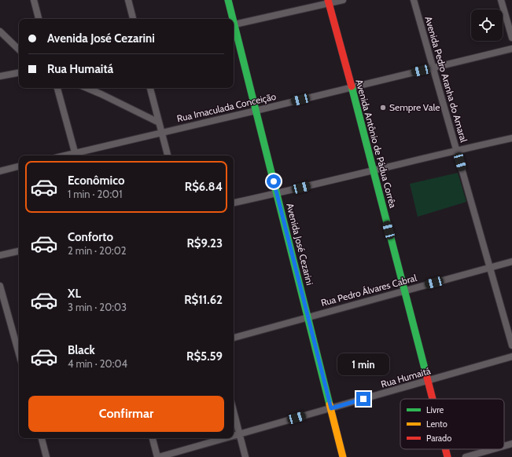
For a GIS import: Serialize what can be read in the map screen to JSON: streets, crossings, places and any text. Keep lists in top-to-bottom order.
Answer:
{
  "streets": {
    "street": [
      "Avenida Pedro Aranha do Amaral",
      "Rua Imaculada Conceição",
      "Avenida Antônio de Pádua Corrêa",
      "Avenida José Cezarini",
      "Rua Pedro Álvares Cabral",
      "Rua Humaitá"
    ]
  },
  "crossings": [
    ["Avenida Pedro Aranha do Amaral", "Rua Imaculada Conceição"],
    ["Avenida Pedro Aranha do Amaral", "Rua Pedro Álvares Cabral"],
    ["Rua Imaculada Conceição", "Avenida Antônio de Pádua Corrêa"],
    ["Rua Imaculada Conceição", "Avenida José Cezarini"],
    ["Avenida Antônio de Pádua Corrêa", "Rua Pedro Álvares Cabral"],
    ["Avenida Antônio de Pádua Corrêa", "Rua Humaitá"],
    ["Avenida José Cezarini", "Rua Pedro Álvares Cabral"],
    ["Avenida José Cezarini", "Rua Humaitá"]
  ],
  "places": ["Sempre Vale"],
  "legend": ["Livre", "Lento", "Parado"],
  "page": {
    "banner": ["Avenida José Cezarini", "Rua Humaitá"],
    "list": [
      {
        "name": "Econômico",
        "note": "1 min · 20:01",
        "value": "R$6.84"
      },
      {
        "name": "Conforto",
        "note": "2 min · 20:02",
        "value": "R$9.23"
      },
      {
        "name": "XL",
        "note": "3 min · 20:03",
        "value": "R$11.62"
      },
      {
        "name": "Black",
        "note": "4 min · 20:04",
        "value": "R$5.59"
      }
    ],
    "bubble": "1 min",
    "buttons": "Confirmar"
  }
}
